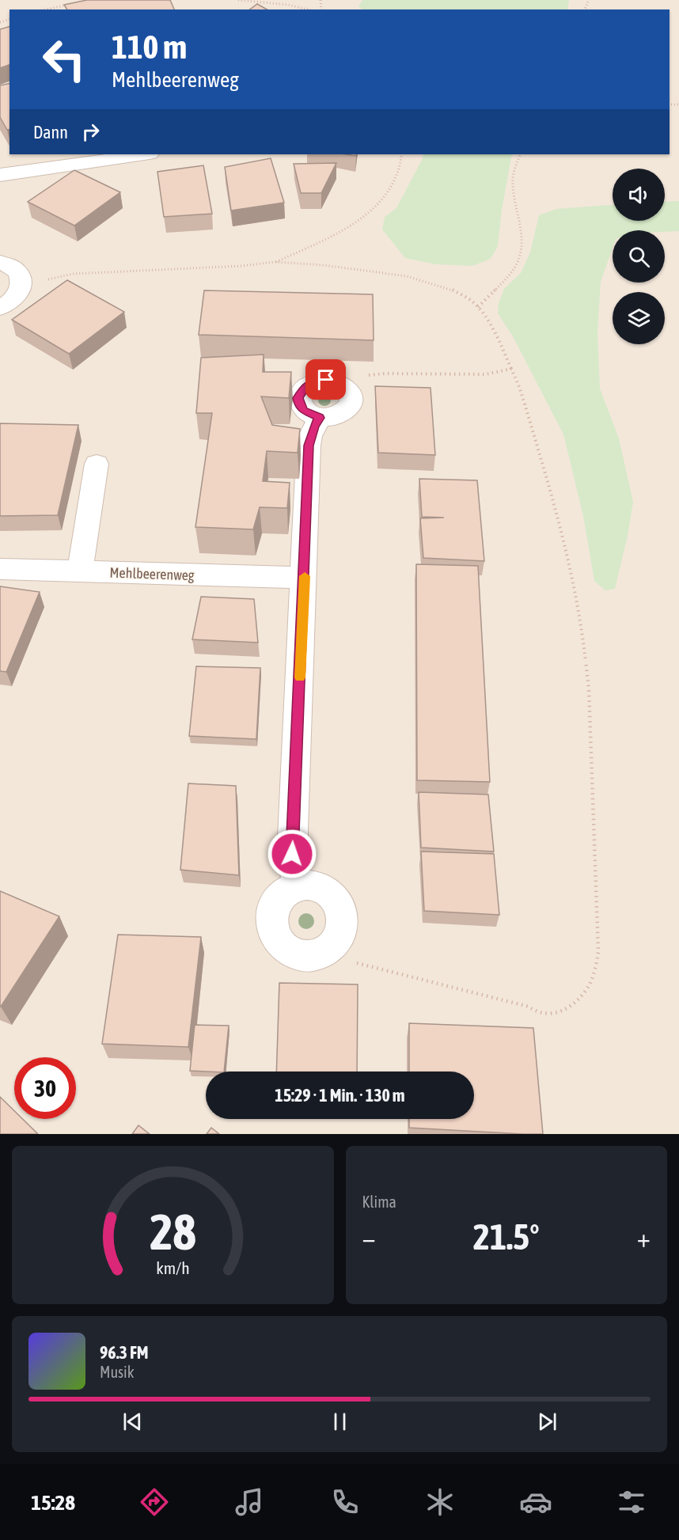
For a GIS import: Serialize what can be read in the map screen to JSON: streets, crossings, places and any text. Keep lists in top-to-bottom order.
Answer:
{
  "streets": {
    "street": ["Mehlbeerenweg"]
  },
  "page": {
    "turn": ["110 m", "Mehlbeerenweg"],
    "then": "Dann",
    "limit": "30",
    "trip": "15:29 · 1 Min. · 130 m",
    "tile": "Klima",
    "heat": ["−", "21.5°", "+"],
    "song": ["96.3 FM", "Musik"],
    "tabs": "15:28",
    "gauge": ["28", "km/h"]
  }
}
